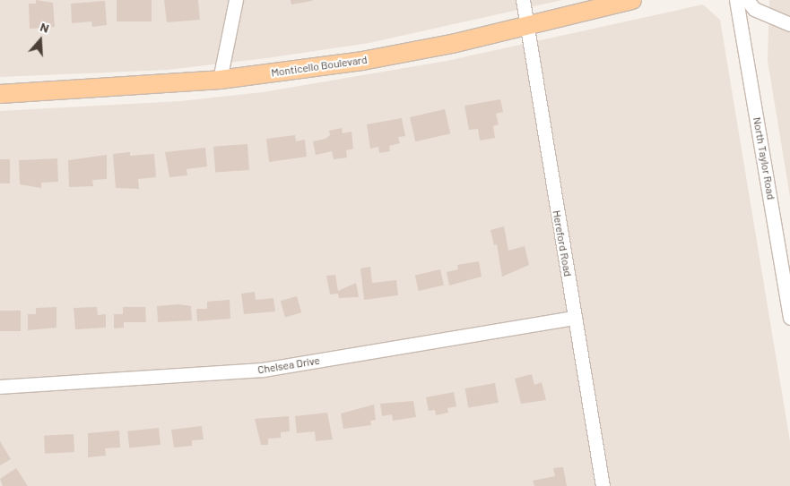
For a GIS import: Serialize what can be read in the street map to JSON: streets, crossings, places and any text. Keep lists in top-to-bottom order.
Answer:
{
  "streets": {
    "main road": ["Monticello Boulevard"],
    "street": ["North Taylor Road", "Hereford Road", "Chelsea Drive"]
  },
  "crossings": [
    ["Monticello Boulevard", "Hereford Road"],
    ["Hereford Road", "Chelsea Drive"]
  ],
  "north": "top"
}
